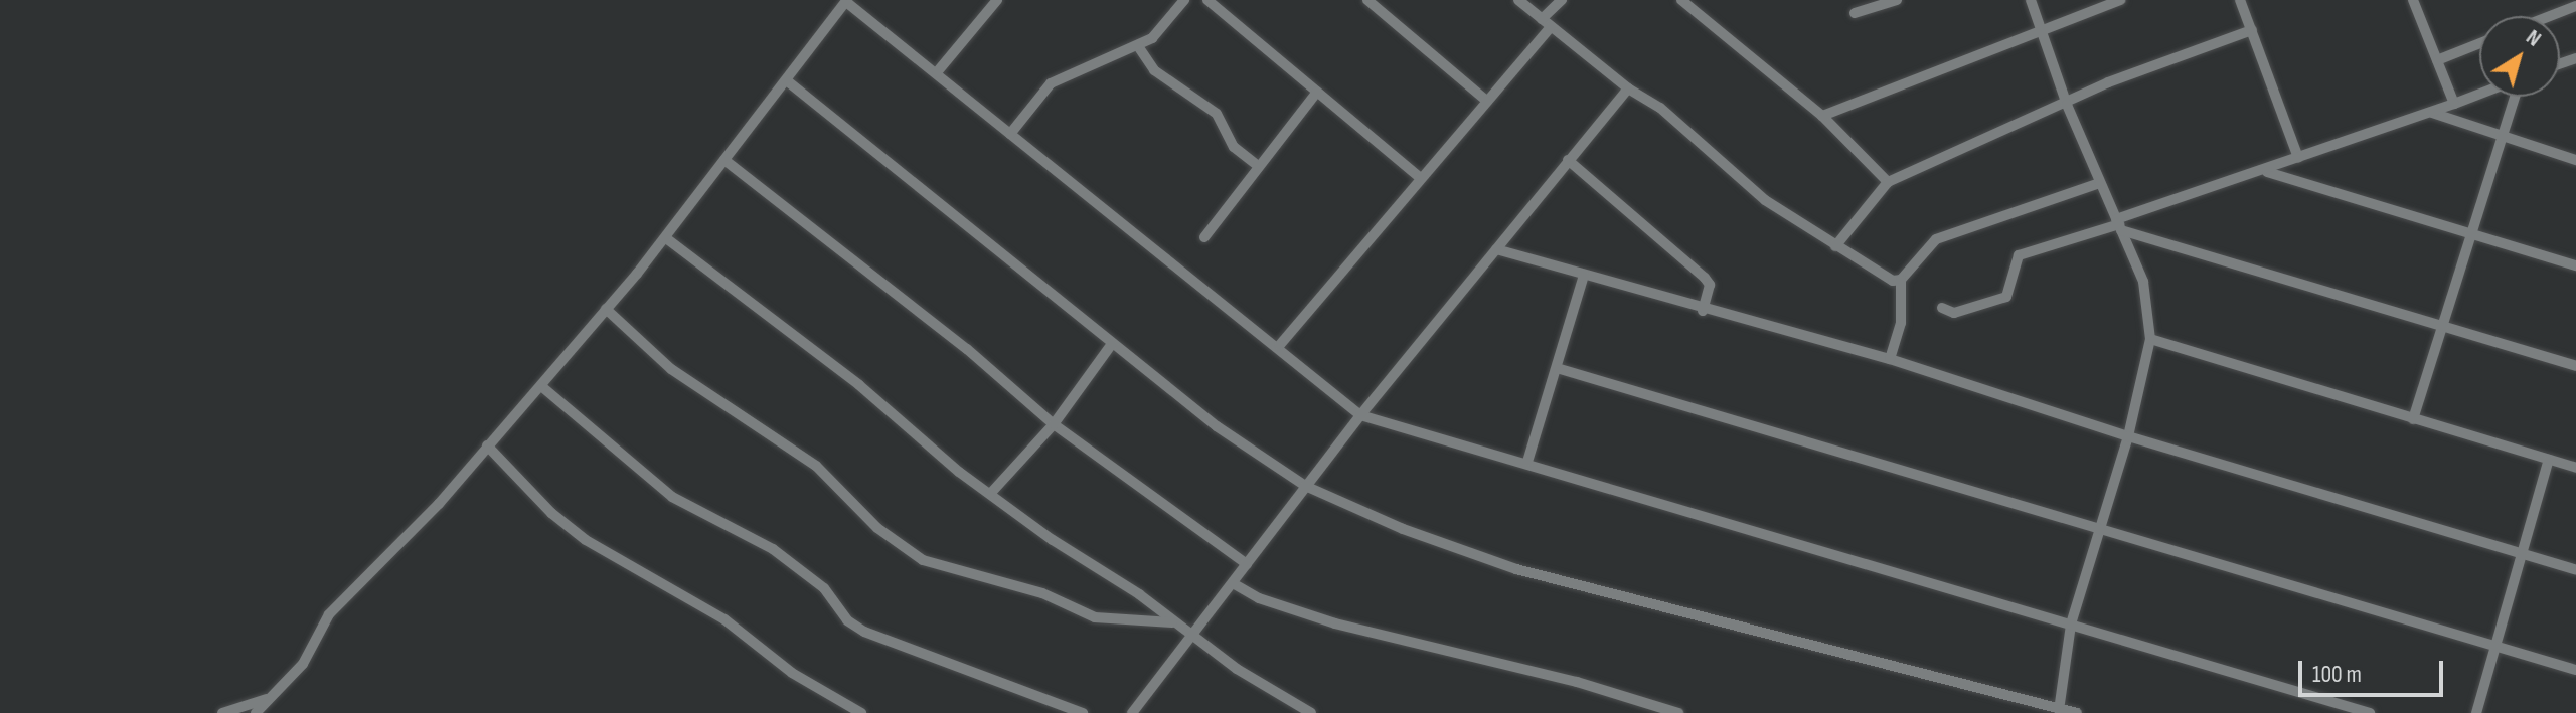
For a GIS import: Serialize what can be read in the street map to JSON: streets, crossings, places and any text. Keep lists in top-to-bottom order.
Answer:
{
  "scale_bar": "100 m",
  "north": "top right"
}
